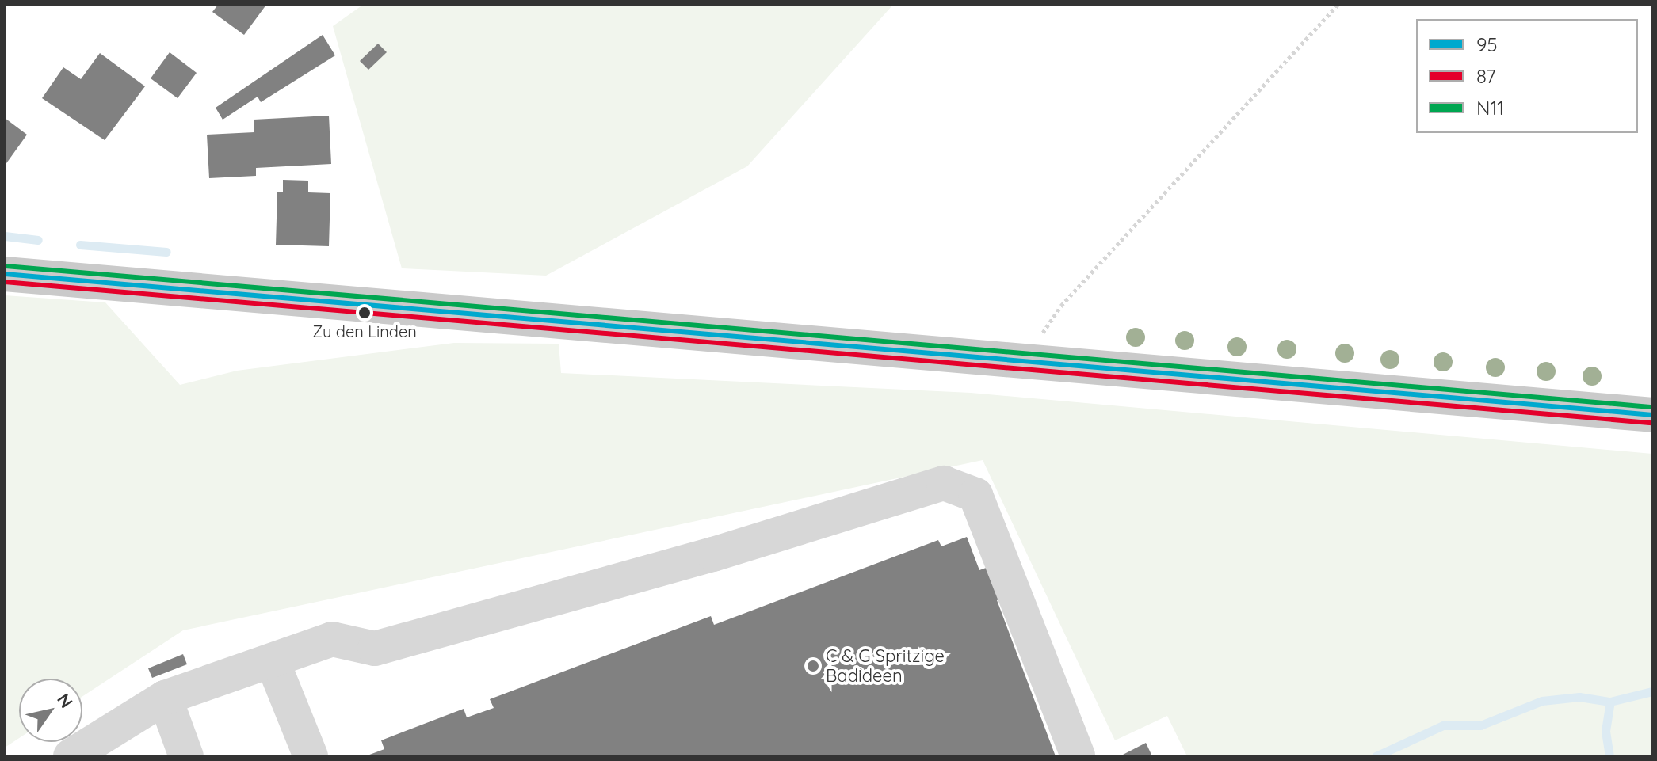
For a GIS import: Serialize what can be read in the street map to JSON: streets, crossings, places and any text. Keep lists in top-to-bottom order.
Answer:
{
  "places": ["Zu den Linden", "C & G Spritzige Badideen"],
  "lines": ["transit line N11", "transit line 95", "transit line 87"],
  "legend": ["95", "87", "N11"],
  "north": "top right"
}
